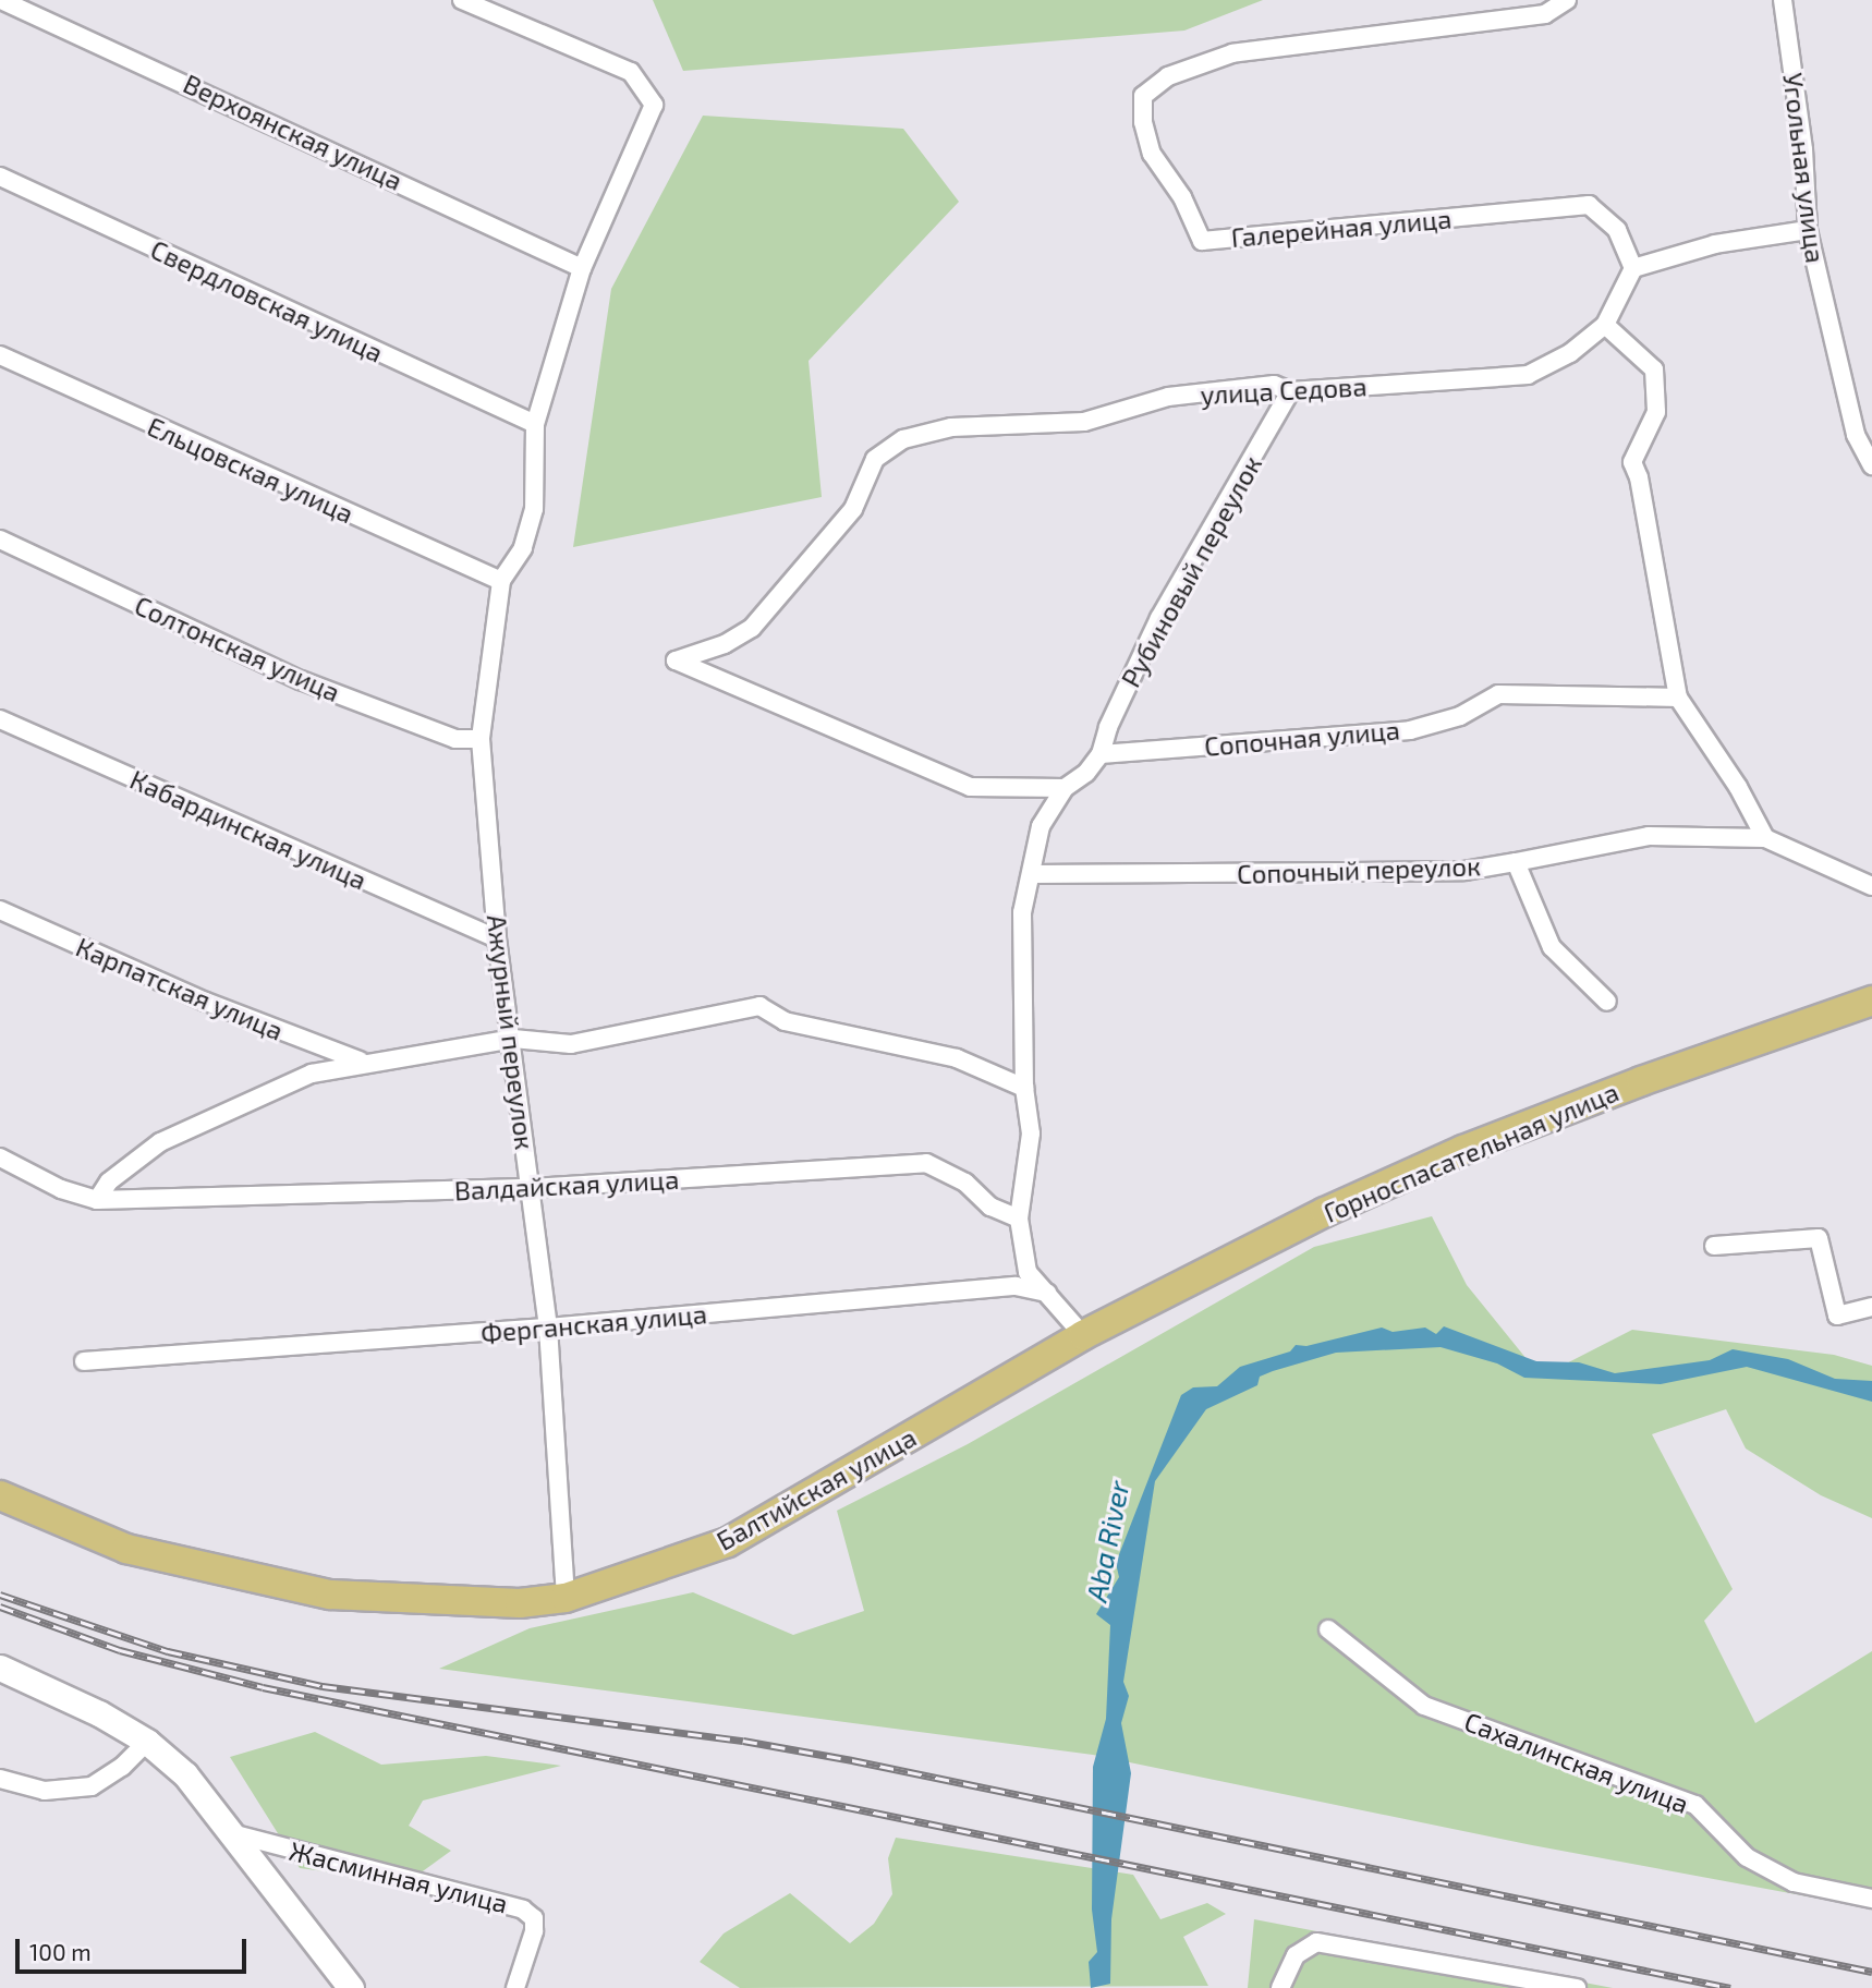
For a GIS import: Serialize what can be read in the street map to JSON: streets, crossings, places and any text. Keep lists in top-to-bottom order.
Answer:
{
  "streets": {
    "main road": ["Горноспасательная улица", "Балтийская улица"],
    "street": [
      "Верхоянская улица",
      "Угольная улица",
      "Галерейная улица",
      "Свердловская улица",
      "улица Седова",
      "Ельцовская улица",
      "Рубиновый переулок",
      "Солтонская улица",
      "Сопочная улица",
      "Кабардинская улица",
      "Сопочный переулок",
      "Карпатская улица",
      "Ажурный переулок",
      "Валдайская улица",
      "Ферганская улица",
      "Сахалинская улица",
      "Жасминная улица"
    ]
  },
  "crossings": [
    ["Галерейная улица", "улица Седова"],
    ["улица Седова", "Рубиновый переулок"],
    ["Ельцовская улица", "Ажурный переулок"],
    ["Рубиновый переулок", "Сопочная улица"],
    ["Солтонская улица", "Ажурный переулок"],
    ["Кабардинская улица", "Ажурный переулок"],
    ["Карпатская улица", "Ажурный переулок"],
    ["Карпатская улица", "Валдайская улица"],
    ["Ажурный переулок", "Валдайская улица"],
    ["Ажурный переулок", "Ферганская улица"],
    ["Ажурный переулок", "Балтийская улица"],
    ["Горноспасательная улица", "Балтийская улица"]
  ],
  "water": ["Aba River"],
  "scale_bar": "100 m"
}
